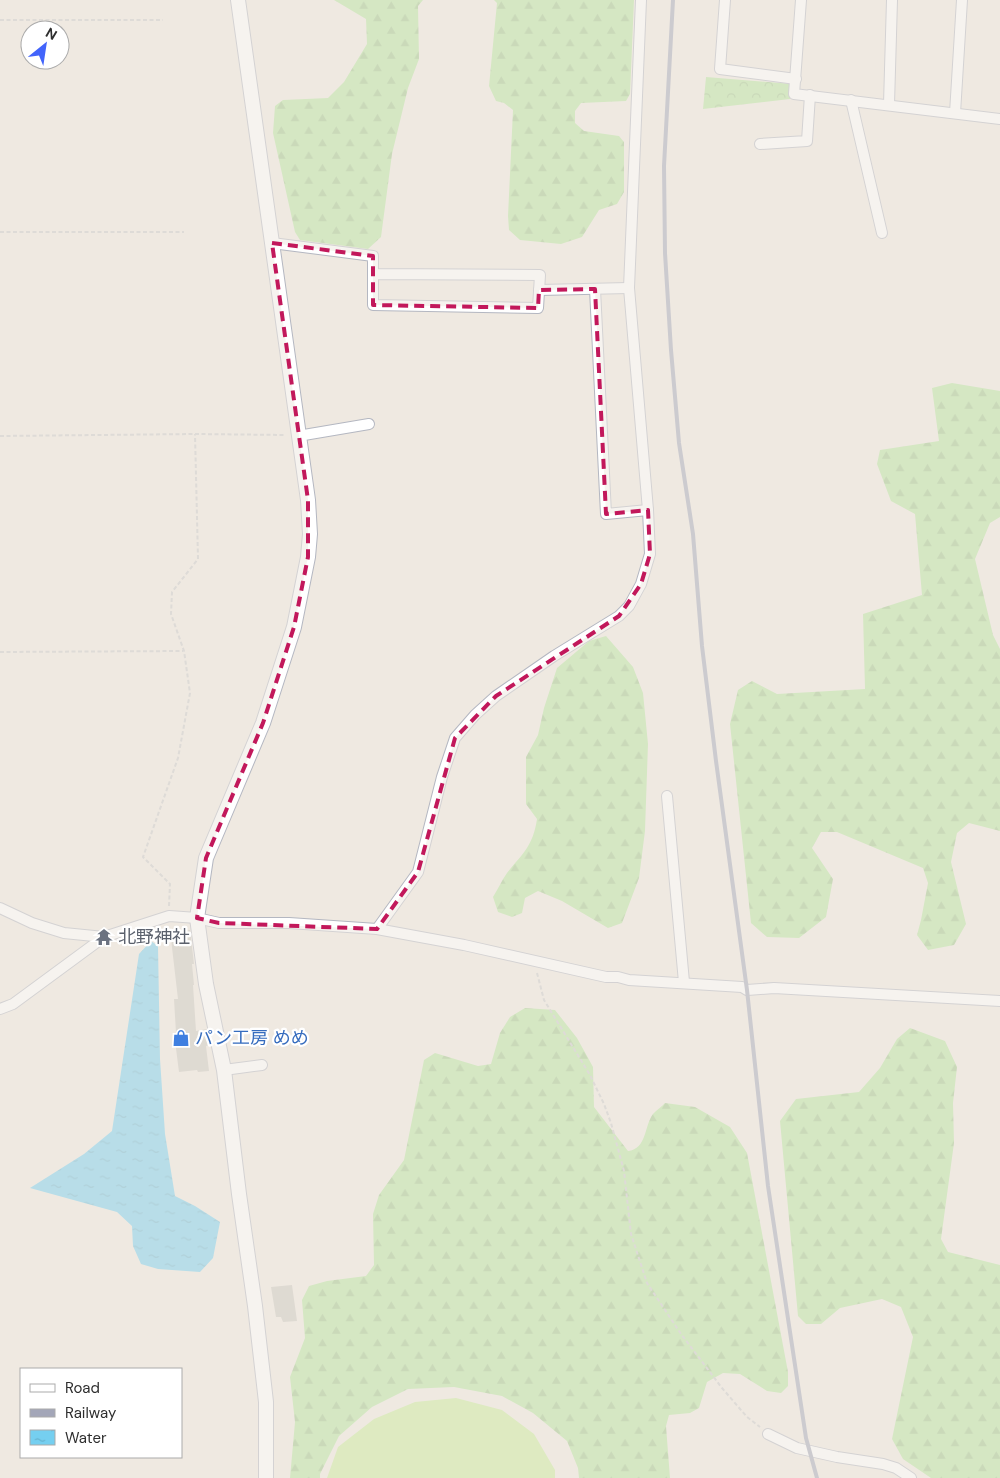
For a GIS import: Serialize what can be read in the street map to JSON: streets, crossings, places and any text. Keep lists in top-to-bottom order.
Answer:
{
  "places": {
    "temple": ["北野神社"],
    "shop": ["パン工房 めめ"]
  },
  "legend": ["Road", "Railway", "Water"],
  "north": "top right"
}
